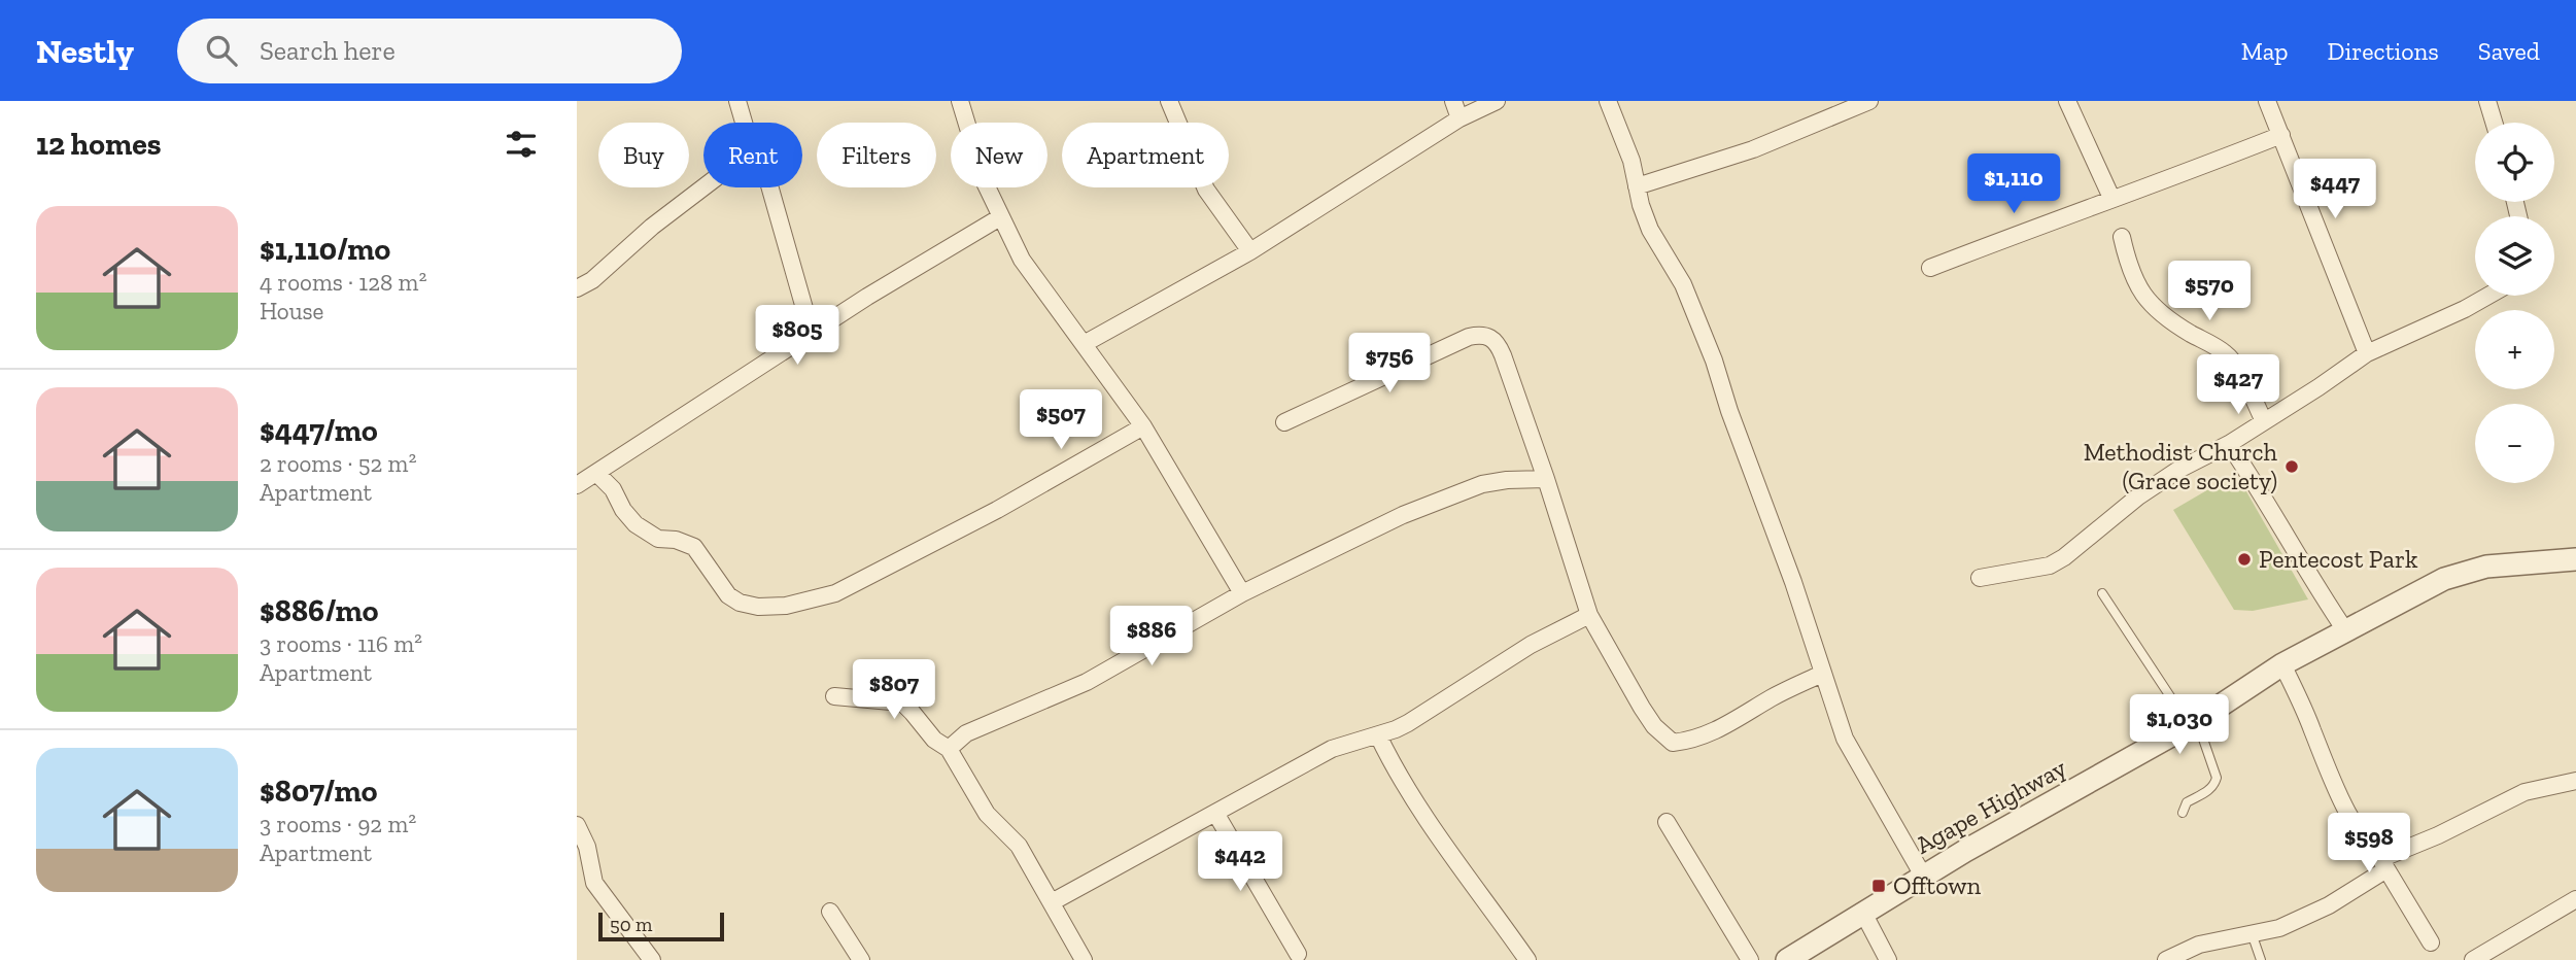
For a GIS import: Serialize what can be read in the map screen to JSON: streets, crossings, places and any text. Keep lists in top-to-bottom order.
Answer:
{
  "streets": {
    "street": ["Agape Highway"]
  },
  "places": {
    "other": ["Methodist Church (Grace society)", "Pentecost Park"],
    "transit": ["Offtown"]
  },
  "scale_bar": "50 m",
  "page": {
    "header": "Nestly",
    "search": "Search here",
    "nav": ["Map", "Directions", "Saved"],
    "heading": "12 homes",
    "map_buttons": ["+", "−"],
    "chip": [
      "Buy",
      "Rent",
      "Filters",
      "New",
      "Apartment"
    ],
    "price": [
      "$1,110",
      "$447",
      "$570",
      "$805",
      "$756",
      "$427",
      "$507",
      "$886",
      "$807",
      "$1,030",
      "$598",
      "$442"
    ],
    "list": [
      {
        "name": "$1,110/mo",
        "note": "4 rooms · 128 m² · House"
      },
      {
        "name": "$447/mo",
        "note": "2 rooms · 52 m² · Apartment"
      },
      {
        "name": "$886/mo",
        "note": "3 rooms · 116 m² · Apartment"
      },
      {
        "name": "$807/mo",
        "note": "3 rooms · 92 m² · Apartment"
      }
    ],
    "scale": "50 m"
  }
}
